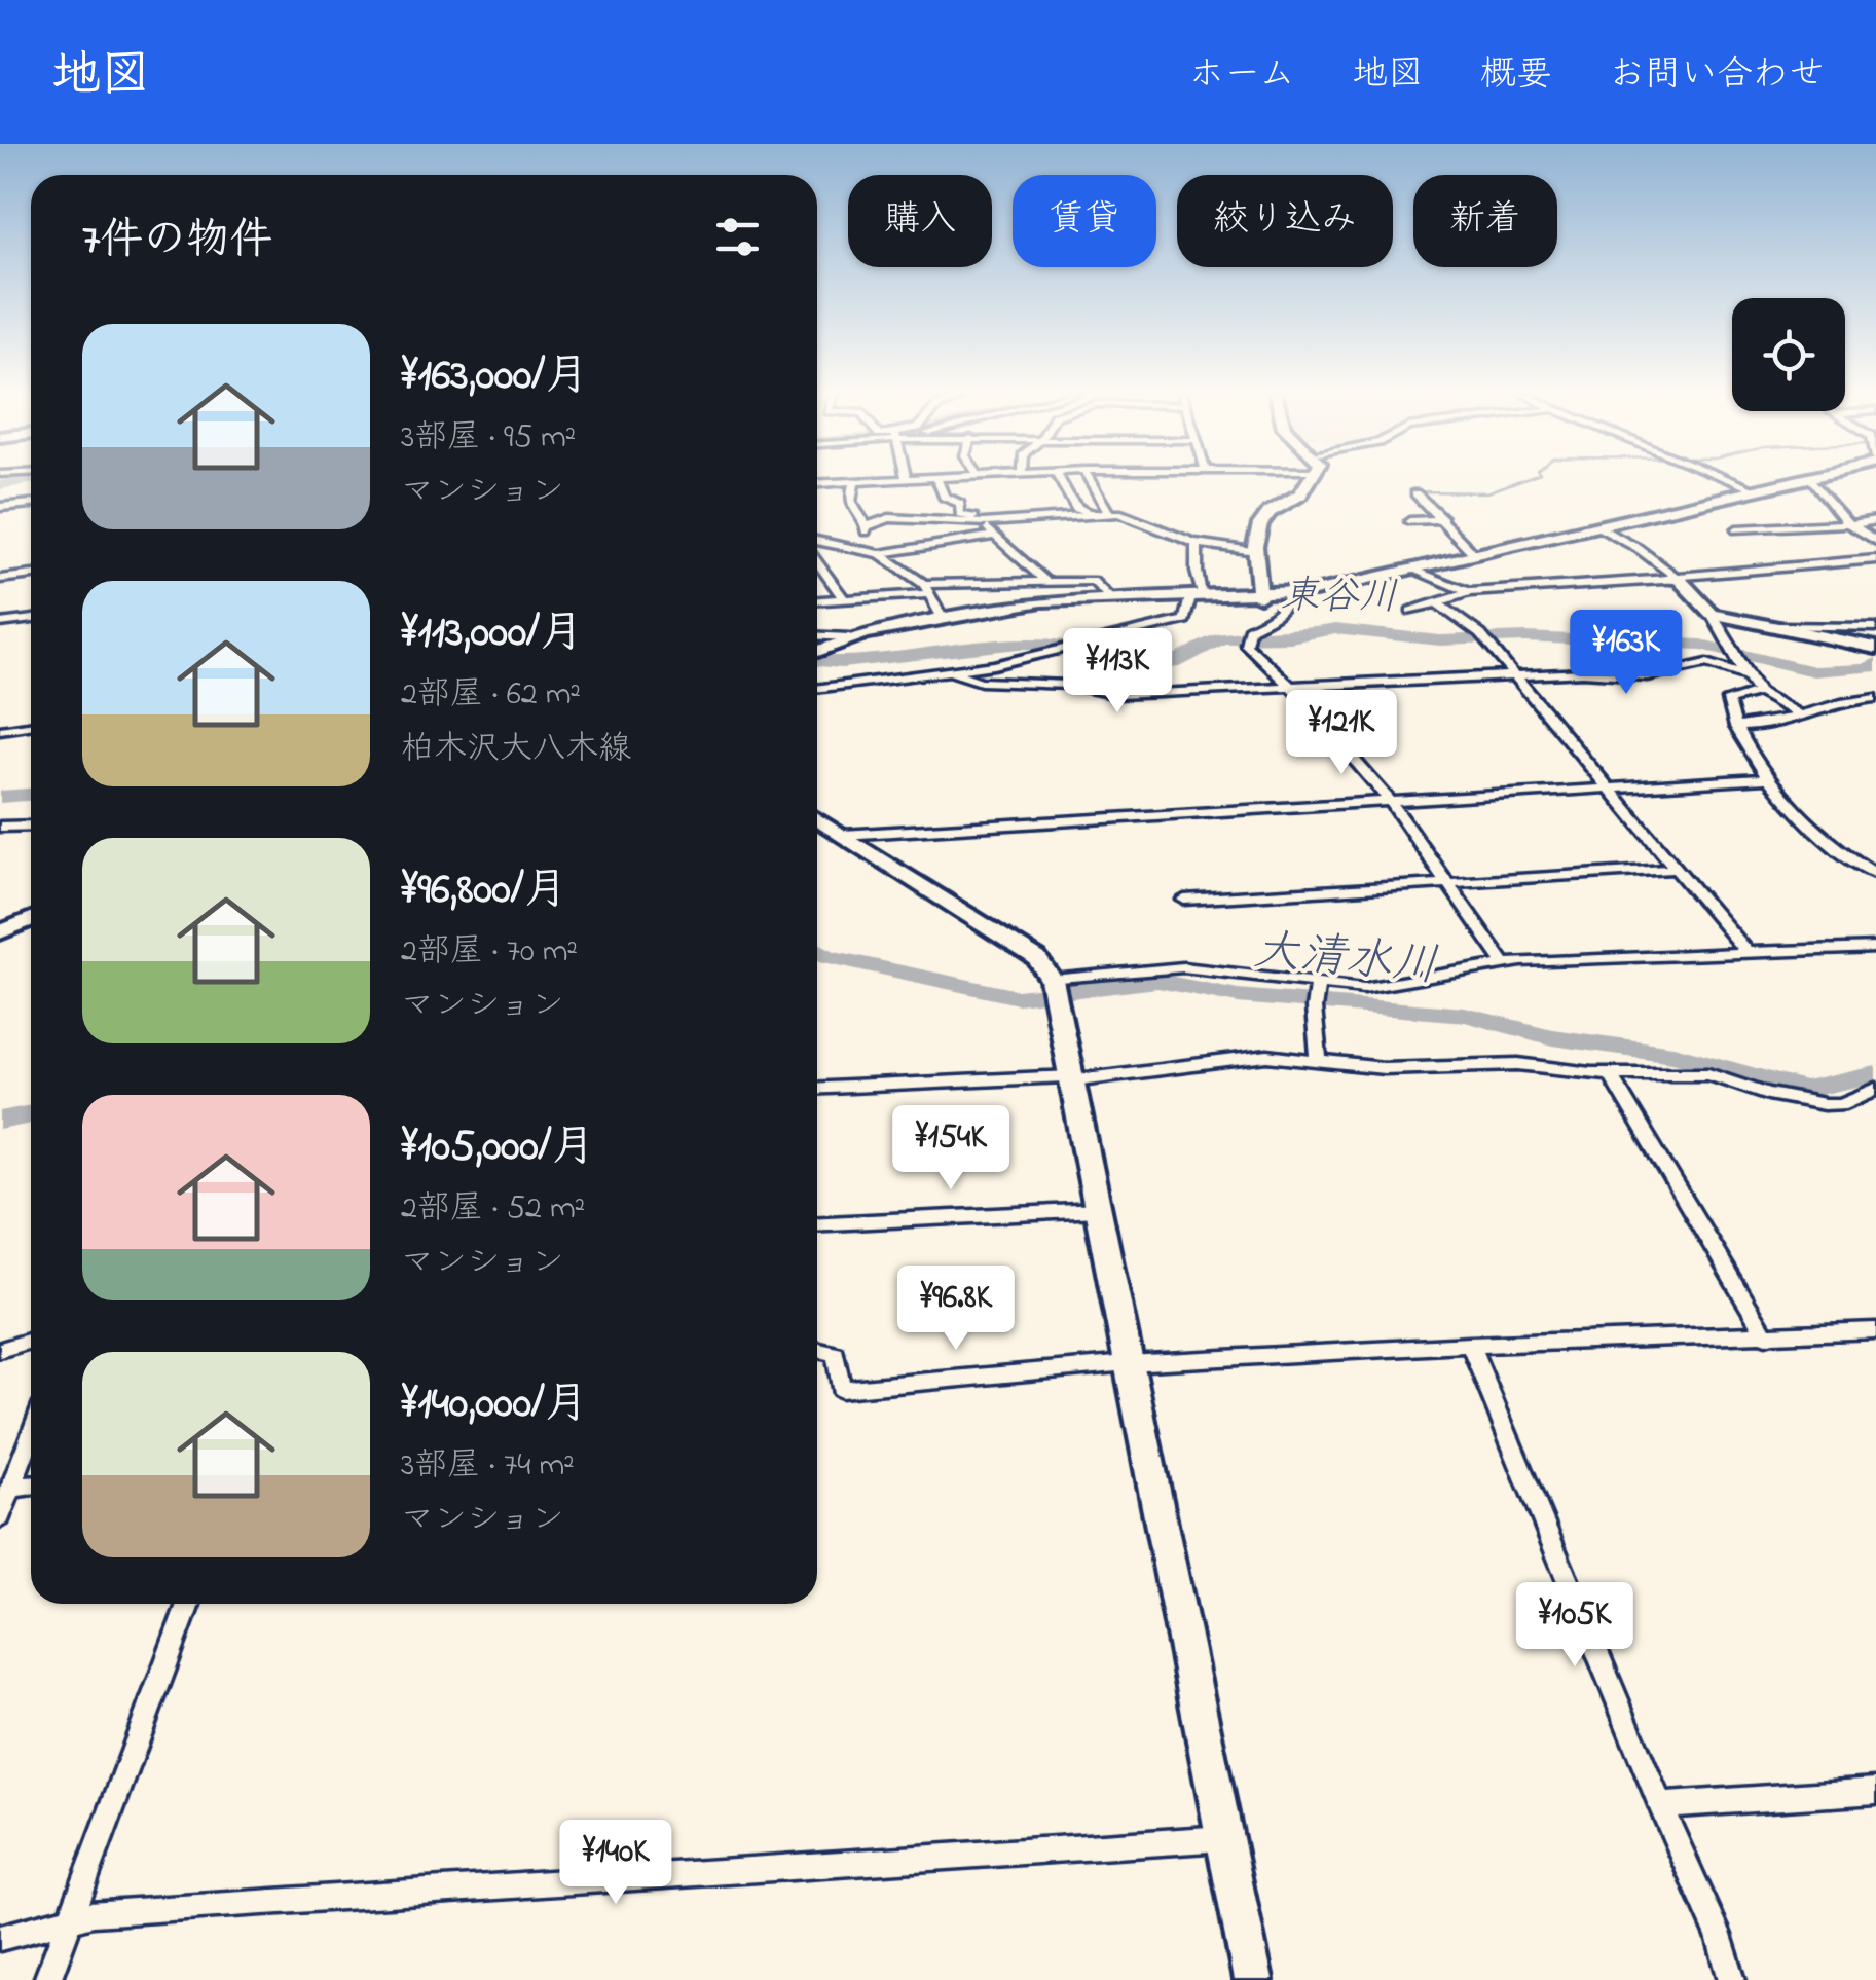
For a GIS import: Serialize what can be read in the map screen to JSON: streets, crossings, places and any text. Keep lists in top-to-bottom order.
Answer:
{
  "water": ["東谷川", "大清水川"],
  "page": {
    "header": "地図",
    "nav": [
      "ホーム",
      "地図",
      "概要",
      "お問い合わせ"
    ],
    "chip": [
      "購入",
      "賃貸",
      "絞り込み",
      "新着"
    ],
    "heading": "7件の物件",
    "list": [
      {
        "name": "¥163,000/月",
        "note": "3部屋 · 95 m² · マンション"
      },
      {
        "name": "¥113,000/月",
        "note": "2部屋 · 62 m² · 柏木沢大八木線"
      },
      {
        "name": "¥96,800/月",
        "note": "2部屋 · 70 m² · マンション"
      },
      {
        "name": "¥105,000/月",
        "note": "2部屋 · 52 m² · マンション"
      },
      {
        "name": "¥140,000/月",
        "note": "3部屋 · 74 m² · マンション"
      }
    ],
    "price": [
      "¥163K",
      "¥113K",
      "¥121K",
      "¥154K",
      "¥96.8K",
      "¥105K",
      "¥140K"
    ]
  }
}
